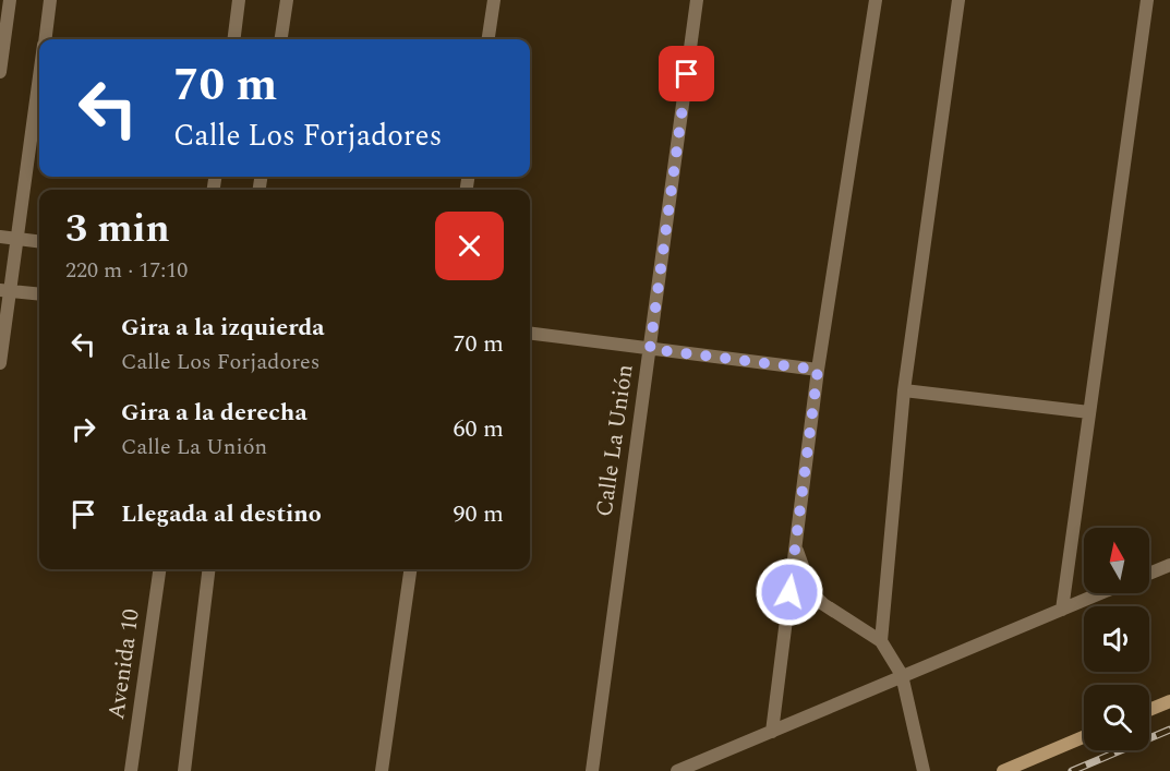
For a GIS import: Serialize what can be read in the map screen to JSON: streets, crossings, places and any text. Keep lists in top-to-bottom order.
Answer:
{
  "streets": {
    "street": ["Calle La Unión", "Avenida 10"]
  },
  "north": "top",
  "page": {
    "turn": ["70 m", "Calle Los Forjadores"],
    "heading": ["3 min", "220 m · 17:10"],
    "list": [
      {
        "name": "Gira a la izquierda",
        "note": "Calle Los Forjadores",
        "value": "70 m"
      },
      {
        "name": "Gira a la derecha",
        "note": "Calle La Unión",
        "value": "60 m"
      },
      {
        "name": "Llegada al destino",
        "value": "90 m"
      }
    ]
  }
}
